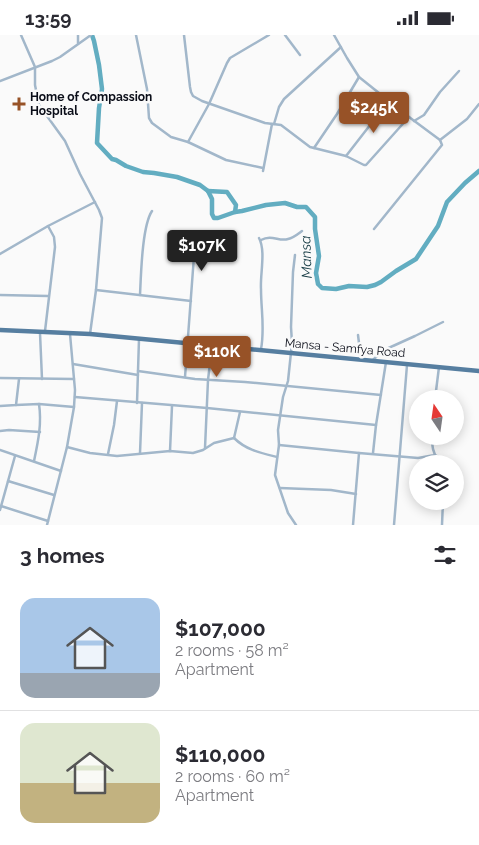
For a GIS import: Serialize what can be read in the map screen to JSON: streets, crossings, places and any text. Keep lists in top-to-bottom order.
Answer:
{
  "streets": {
    "main road": ["Mansa - Samfya Road"]
  },
  "water": ["Mansa"],
  "places": {
    "health": ["Home of Compassion Hospital"]
  },
  "north": "top",
  "page": {
    "status": "13:59",
    "price": ["$245K", "$107K", "$110K"],
    "heading": "3 homes",
    "list": [
      {
        "name": "$107,000",
        "note": "2 rooms · 58 m² · Apartment"
      },
      {
        "name": "$110,000",
        "note": "2 rooms · 60 m² · Apartment"
      }
    ]
  }
}
